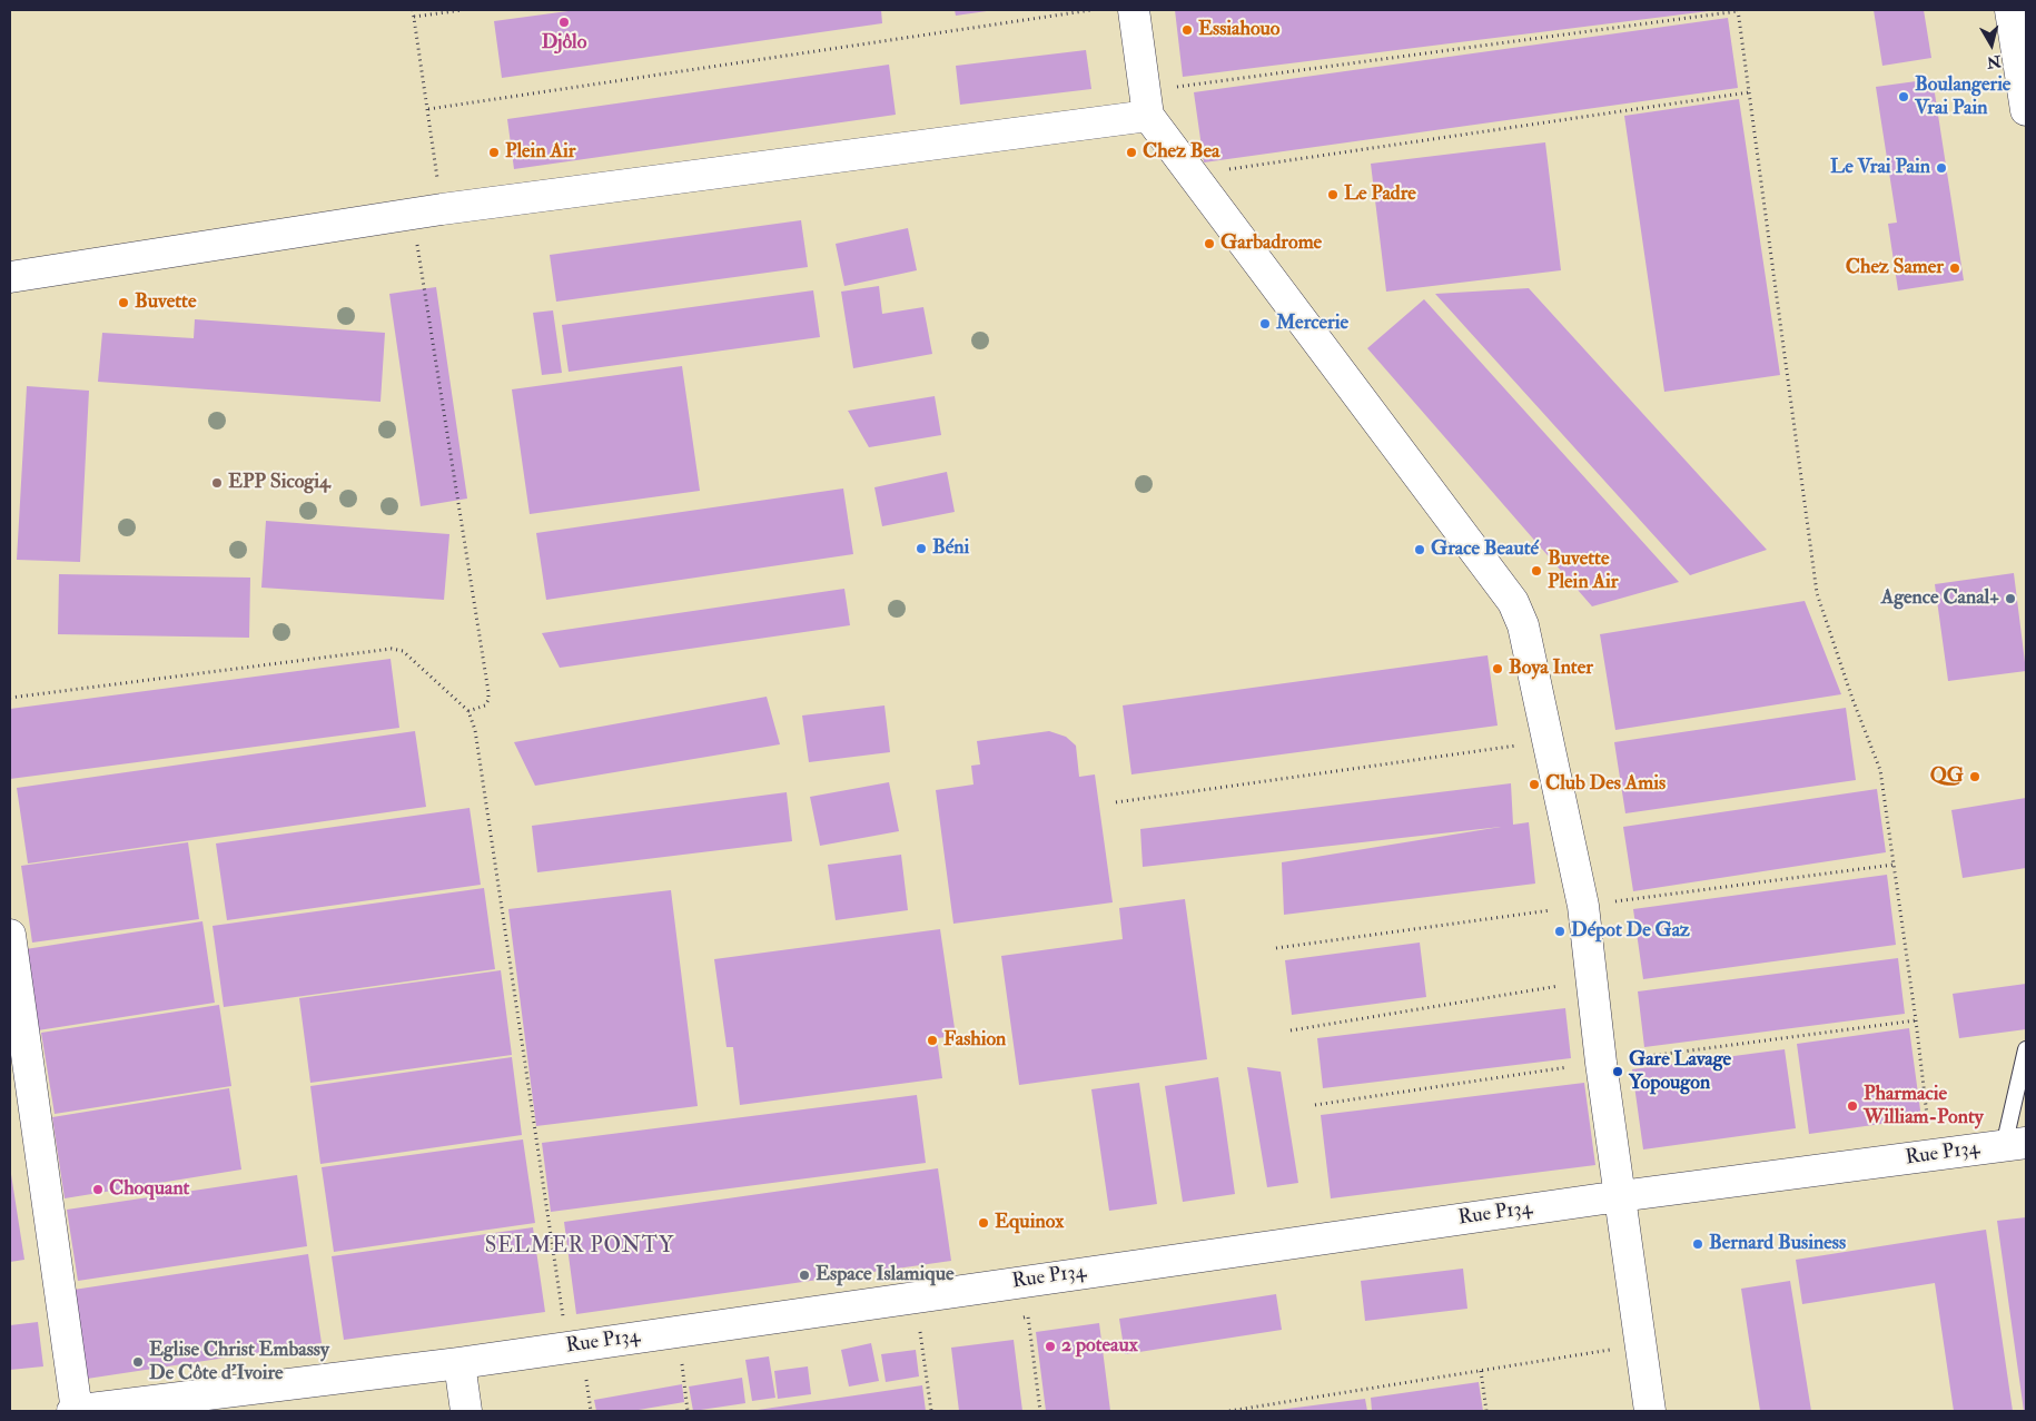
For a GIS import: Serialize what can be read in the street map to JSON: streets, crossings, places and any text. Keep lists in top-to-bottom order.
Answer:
{
  "streets": {
    "street": ["Rue P134"]
  },
  "districts": ["SELMER PONTY"],
  "places": [
    "Djôlo",
    "Essiahouo",
    "Boulangerie Vrai Pain",
    "Plein Air",
    "Chez Bea",
    "Le Vrai Pain",
    "Le Padre",
    "Garbadrome",
    "Chez Samer",
    "Buvette",
    "Mercerie",
    "EPP Sicogi4",
    "Béni",
    "Grace Beauté",
    "Buvette Plein Air",
    "Agence Canal+",
    "Boya Inter",
    "QG",
    "Club Des Amis",
    "Dépot De Gaz",
    "Fashion",
    "Gare Lavage Yopougon",
    "Pharmacie William-Ponty",
    "Choquant",
    "Equinox",
    "Bernard Business",
    "Espace Islamique",
    "2 poteaux",
    "Eglise Christ Embassy De Côte d'Ivoire"
  ],
  "north": "bottom"
}
